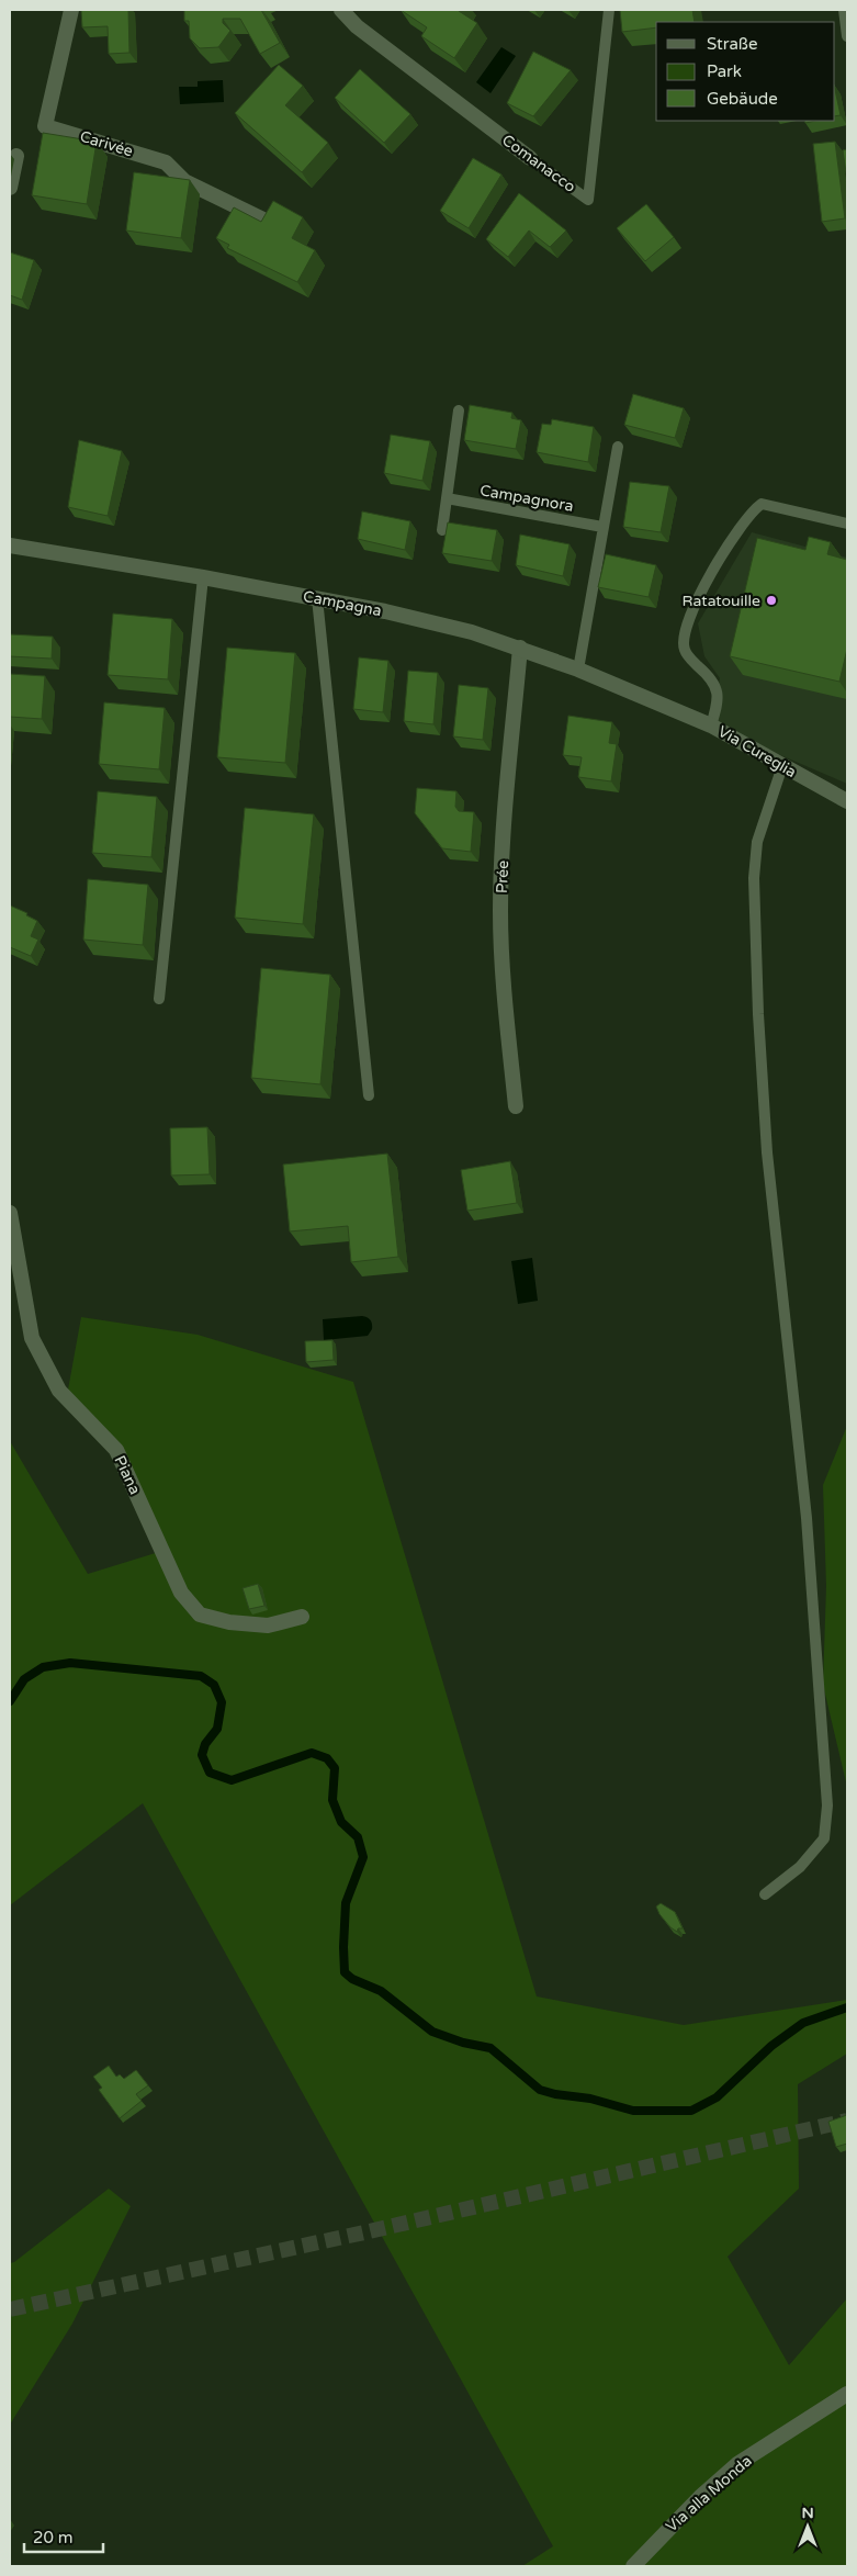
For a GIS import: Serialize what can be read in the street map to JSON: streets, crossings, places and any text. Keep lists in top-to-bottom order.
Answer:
{
  "streets": {
    "street": [
      "Carivée",
      "Comanacco",
      "Campagna",
      "Via Cureglia",
      "Prée",
      "Piana",
      "Via alla Monda"
    ],
    "lane": ["Campagnora"]
  },
  "crossings": [
    ["Campagna", "Via Cureglia"],
    ["Campagna", "Prée"]
  ],
  "places": ["Ratatouille"],
  "legend": ["Straße", "Park", "Gebäude"],
  "scale_bar": "20 m",
  "north": "top"
}
